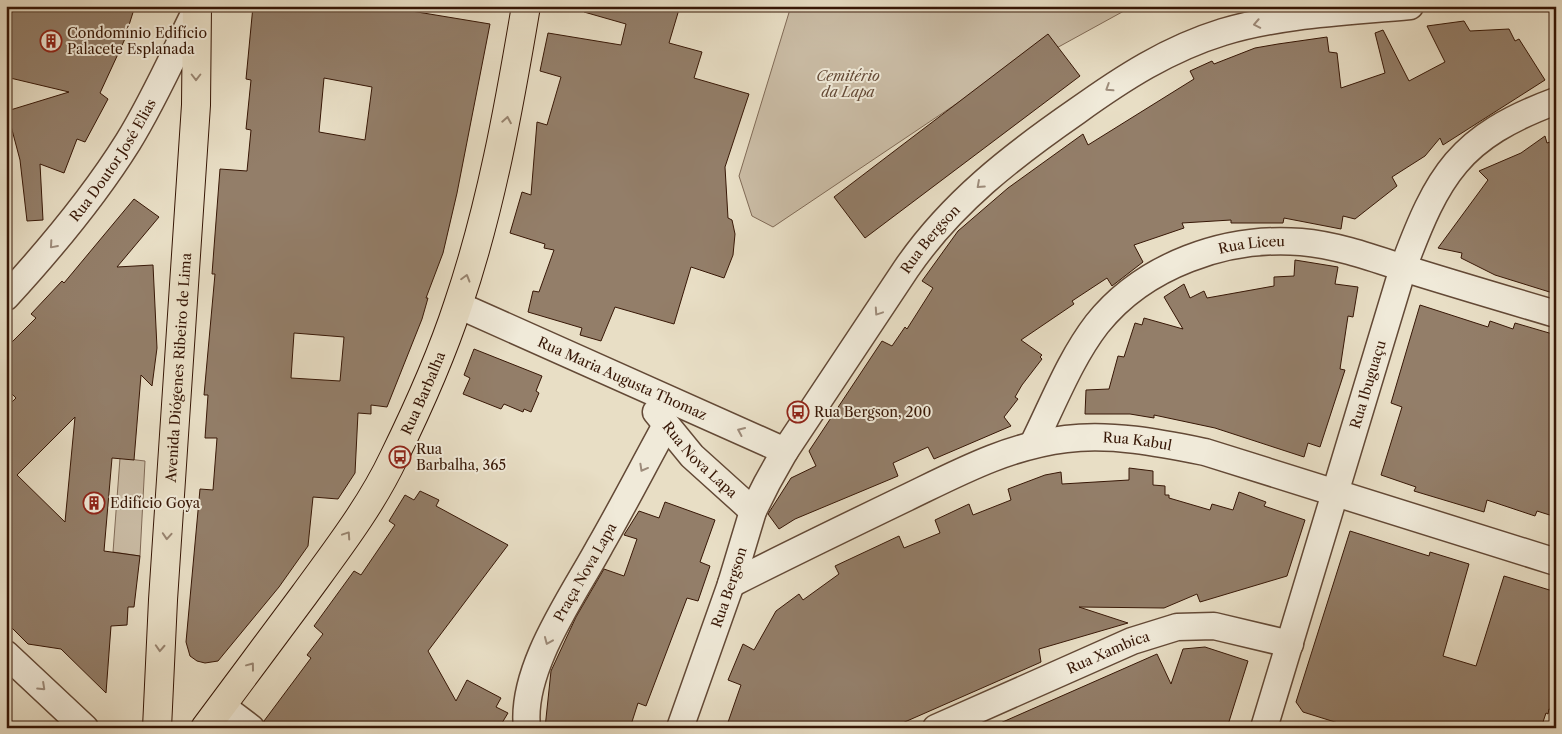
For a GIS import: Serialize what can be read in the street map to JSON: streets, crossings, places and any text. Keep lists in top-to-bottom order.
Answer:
{
  "streets": {
    "main road": ["Avenida Diógenes Ribeiro de Lima", "Rua Barbalha"],
    "street": [
      "Rua Doutor José Elias",
      "Rua Bergson",
      "Rua Liceu",
      "Rua Maria Augusta Thomaz",
      "Rua Ibuguaçu",
      "Rua Kabul",
      "Rua Nova Lapa",
      "Praça Nova Lapa",
      "Rua Xambica"
    ]
  },
  "crossings": [
    ["Rua Doutor José Elias", "Avenida Diógenes Ribeiro de Lima"],
    ["Rua Bergson", "Rua Maria Augusta Thomaz"],
    ["Rua Bergson", "Rua Kabul"],
    ["Rua Bergson", "Rua Nova Lapa"],
    ["Rua Liceu", "Rua Ibuguaçu"],
    ["Rua Liceu", "Rua Kabul"],
    ["Rua Maria Augusta Thomaz", "Rua Barbalha"],
    ["Rua Maria Augusta Thomaz", "Rua Nova Lapa"],
    ["Rua Ibuguaçu", "Rua Kabul"],
    ["Rua Ibuguaçu", "Rua Xambica"],
    ["Rua Nova Lapa", "Praça Nova Lapa"]
  ],
  "one_way": [
    "Rua Doutor José Elias",
    "Rua Bergson",
    "Avenida Diógenes Ribeiro de Lima",
    "Rua Maria Augusta Thomaz",
    "Rua Barbalha",
    "Praça Nova Lapa"
  ],
  "parks": ["Cemitério da Lapa"],
  "places": {
    "building": ["Condomínio Edifício Palacete Esplanada", "Edifício Goya"],
    "bus stop": ["Rua Bergson, 200", "Rua Barbalha, 365"]
  }
}
